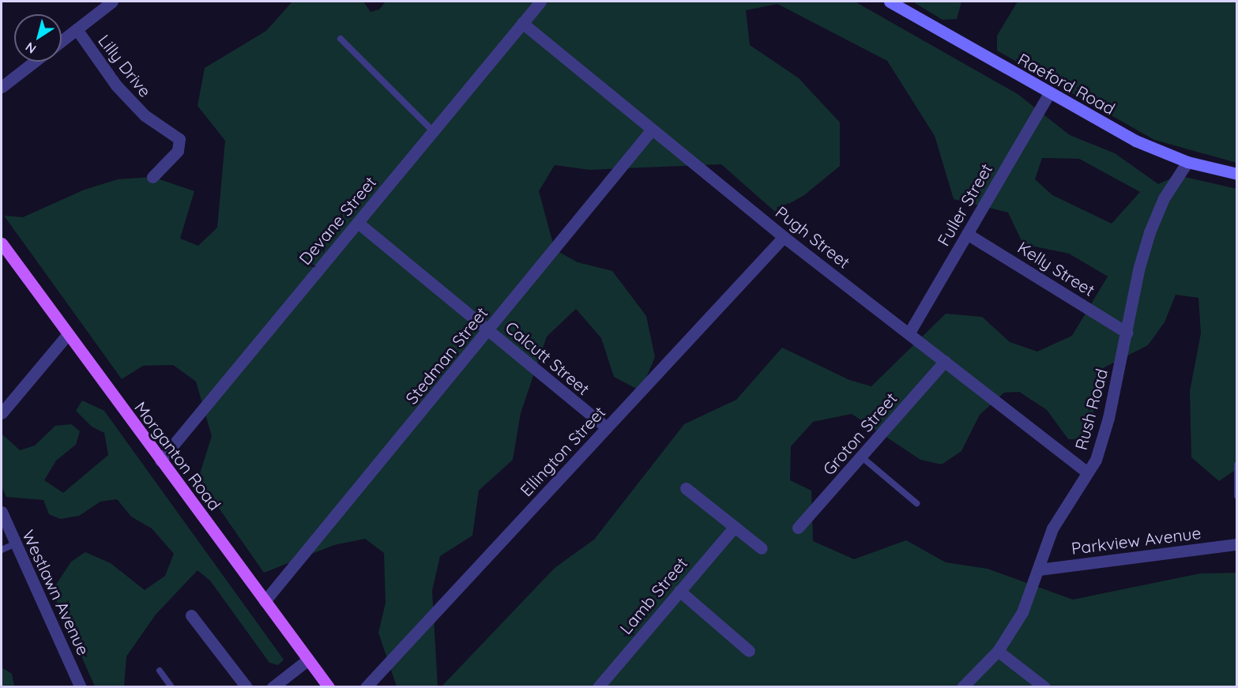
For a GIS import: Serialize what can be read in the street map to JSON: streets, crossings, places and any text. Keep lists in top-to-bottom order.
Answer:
{
  "streets": {
    "main road": ["Raeford Road", "Morganton Road"],
    "street": [
      "Lilly Drive",
      "Fuller Street",
      "Devane Street",
      "Pugh Street",
      "Kelly Street",
      "Stedman Street",
      "Calcutt Street",
      "Rush Road",
      "Groton Street",
      "Ellington Street",
      "Parkview Avenue",
      "Westlawn Avenue",
      "Lamb Street"
    ]
  },
  "crossings": [
    ["Raeford Road", "Fuller Street"],
    ["Raeford Road", "Rush Road"],
    ["Fuller Street", "Pugh Street"],
    ["Fuller Street", "Kelly Street"],
    ["Devane Street", "Pugh Street"],
    ["Devane Street", "Calcutt Street"],
    ["Devane Street", "Morganton Road"],
    ["Pugh Street", "Stedman Street"],
    ["Pugh Street", "Rush Road"],
    ["Pugh Street", "Groton Street"],
    ["Pugh Street", "Ellington Street"],
    ["Kelly Street", "Rush Road"],
    ["Stedman Street", "Calcutt Street"],
    ["Stedman Street", "Morganton Road"],
    ["Calcutt Street", "Ellington Street"],
    ["Rush Road", "Parkview Avenue"]
  ],
  "north": "bottom left"
}
